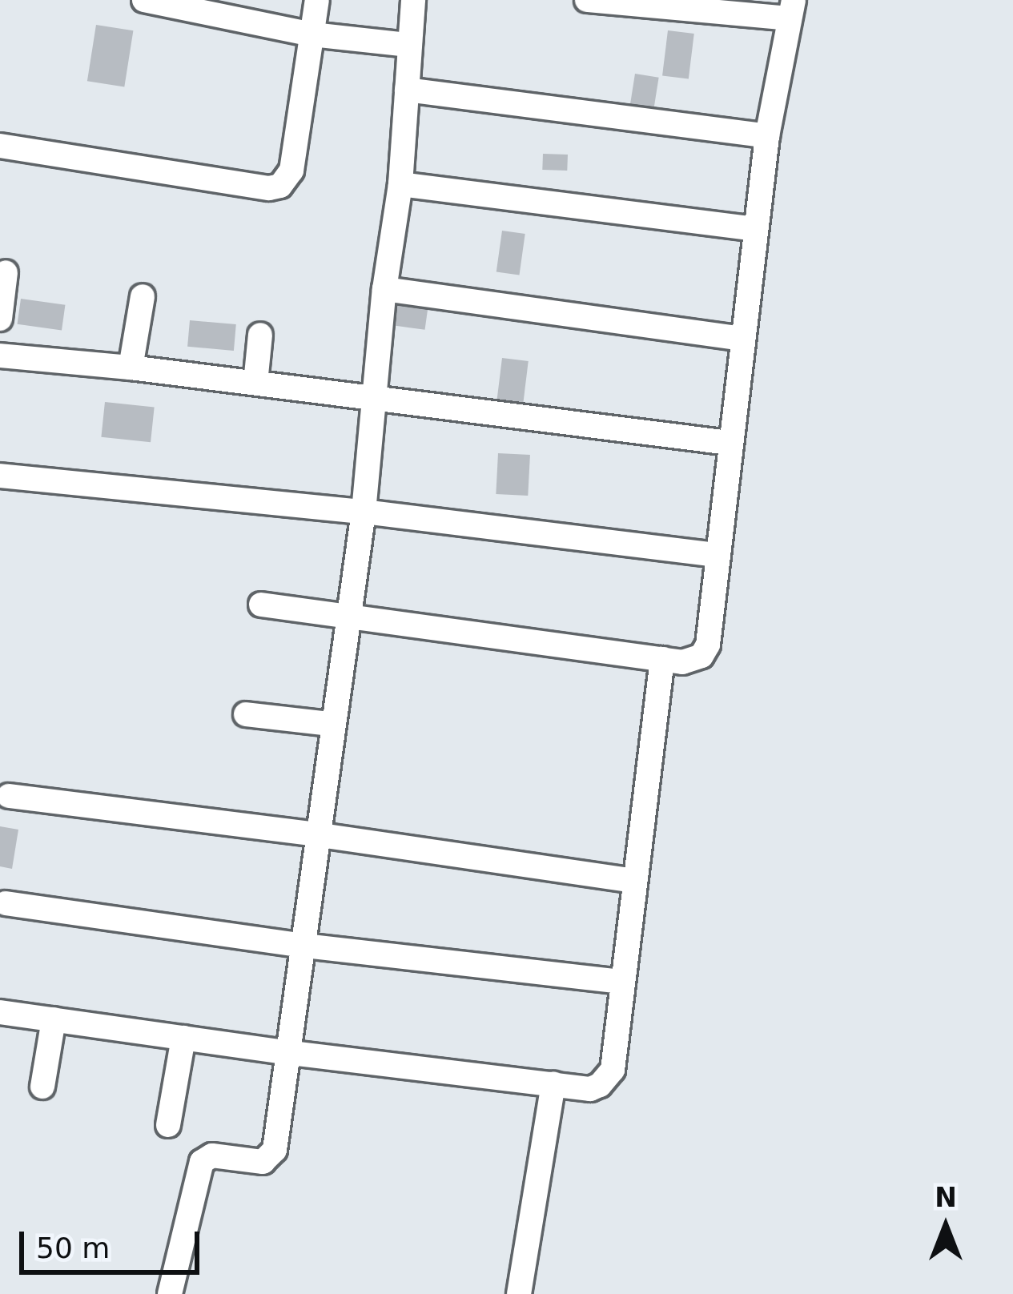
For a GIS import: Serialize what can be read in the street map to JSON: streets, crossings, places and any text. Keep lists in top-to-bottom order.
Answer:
{
  "scale_bar": "50 m",
  "north": "top"
}
